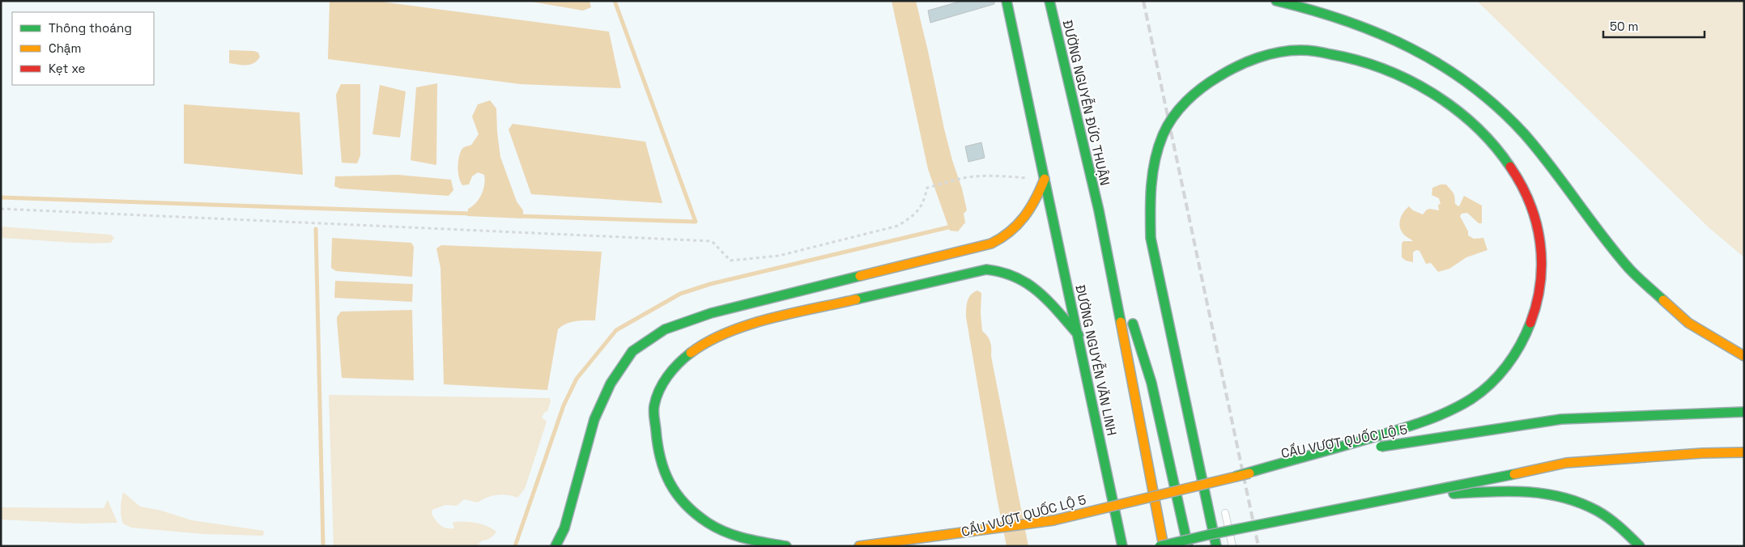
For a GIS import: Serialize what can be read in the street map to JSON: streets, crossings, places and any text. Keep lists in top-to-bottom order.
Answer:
{
  "streets": {
    "highway": ["ĐƯỜNG NGUYỄN ĐỨC THUẬN", "ĐƯỜNG NGUYỄN VĂN LINH", "CẦU VƯỢT QUỐC LỘ 5"]
  },
  "legend": ["Thông thoáng", "Chậm", "Kẹt xe"],
  "scale_bar": "50 m"
}
